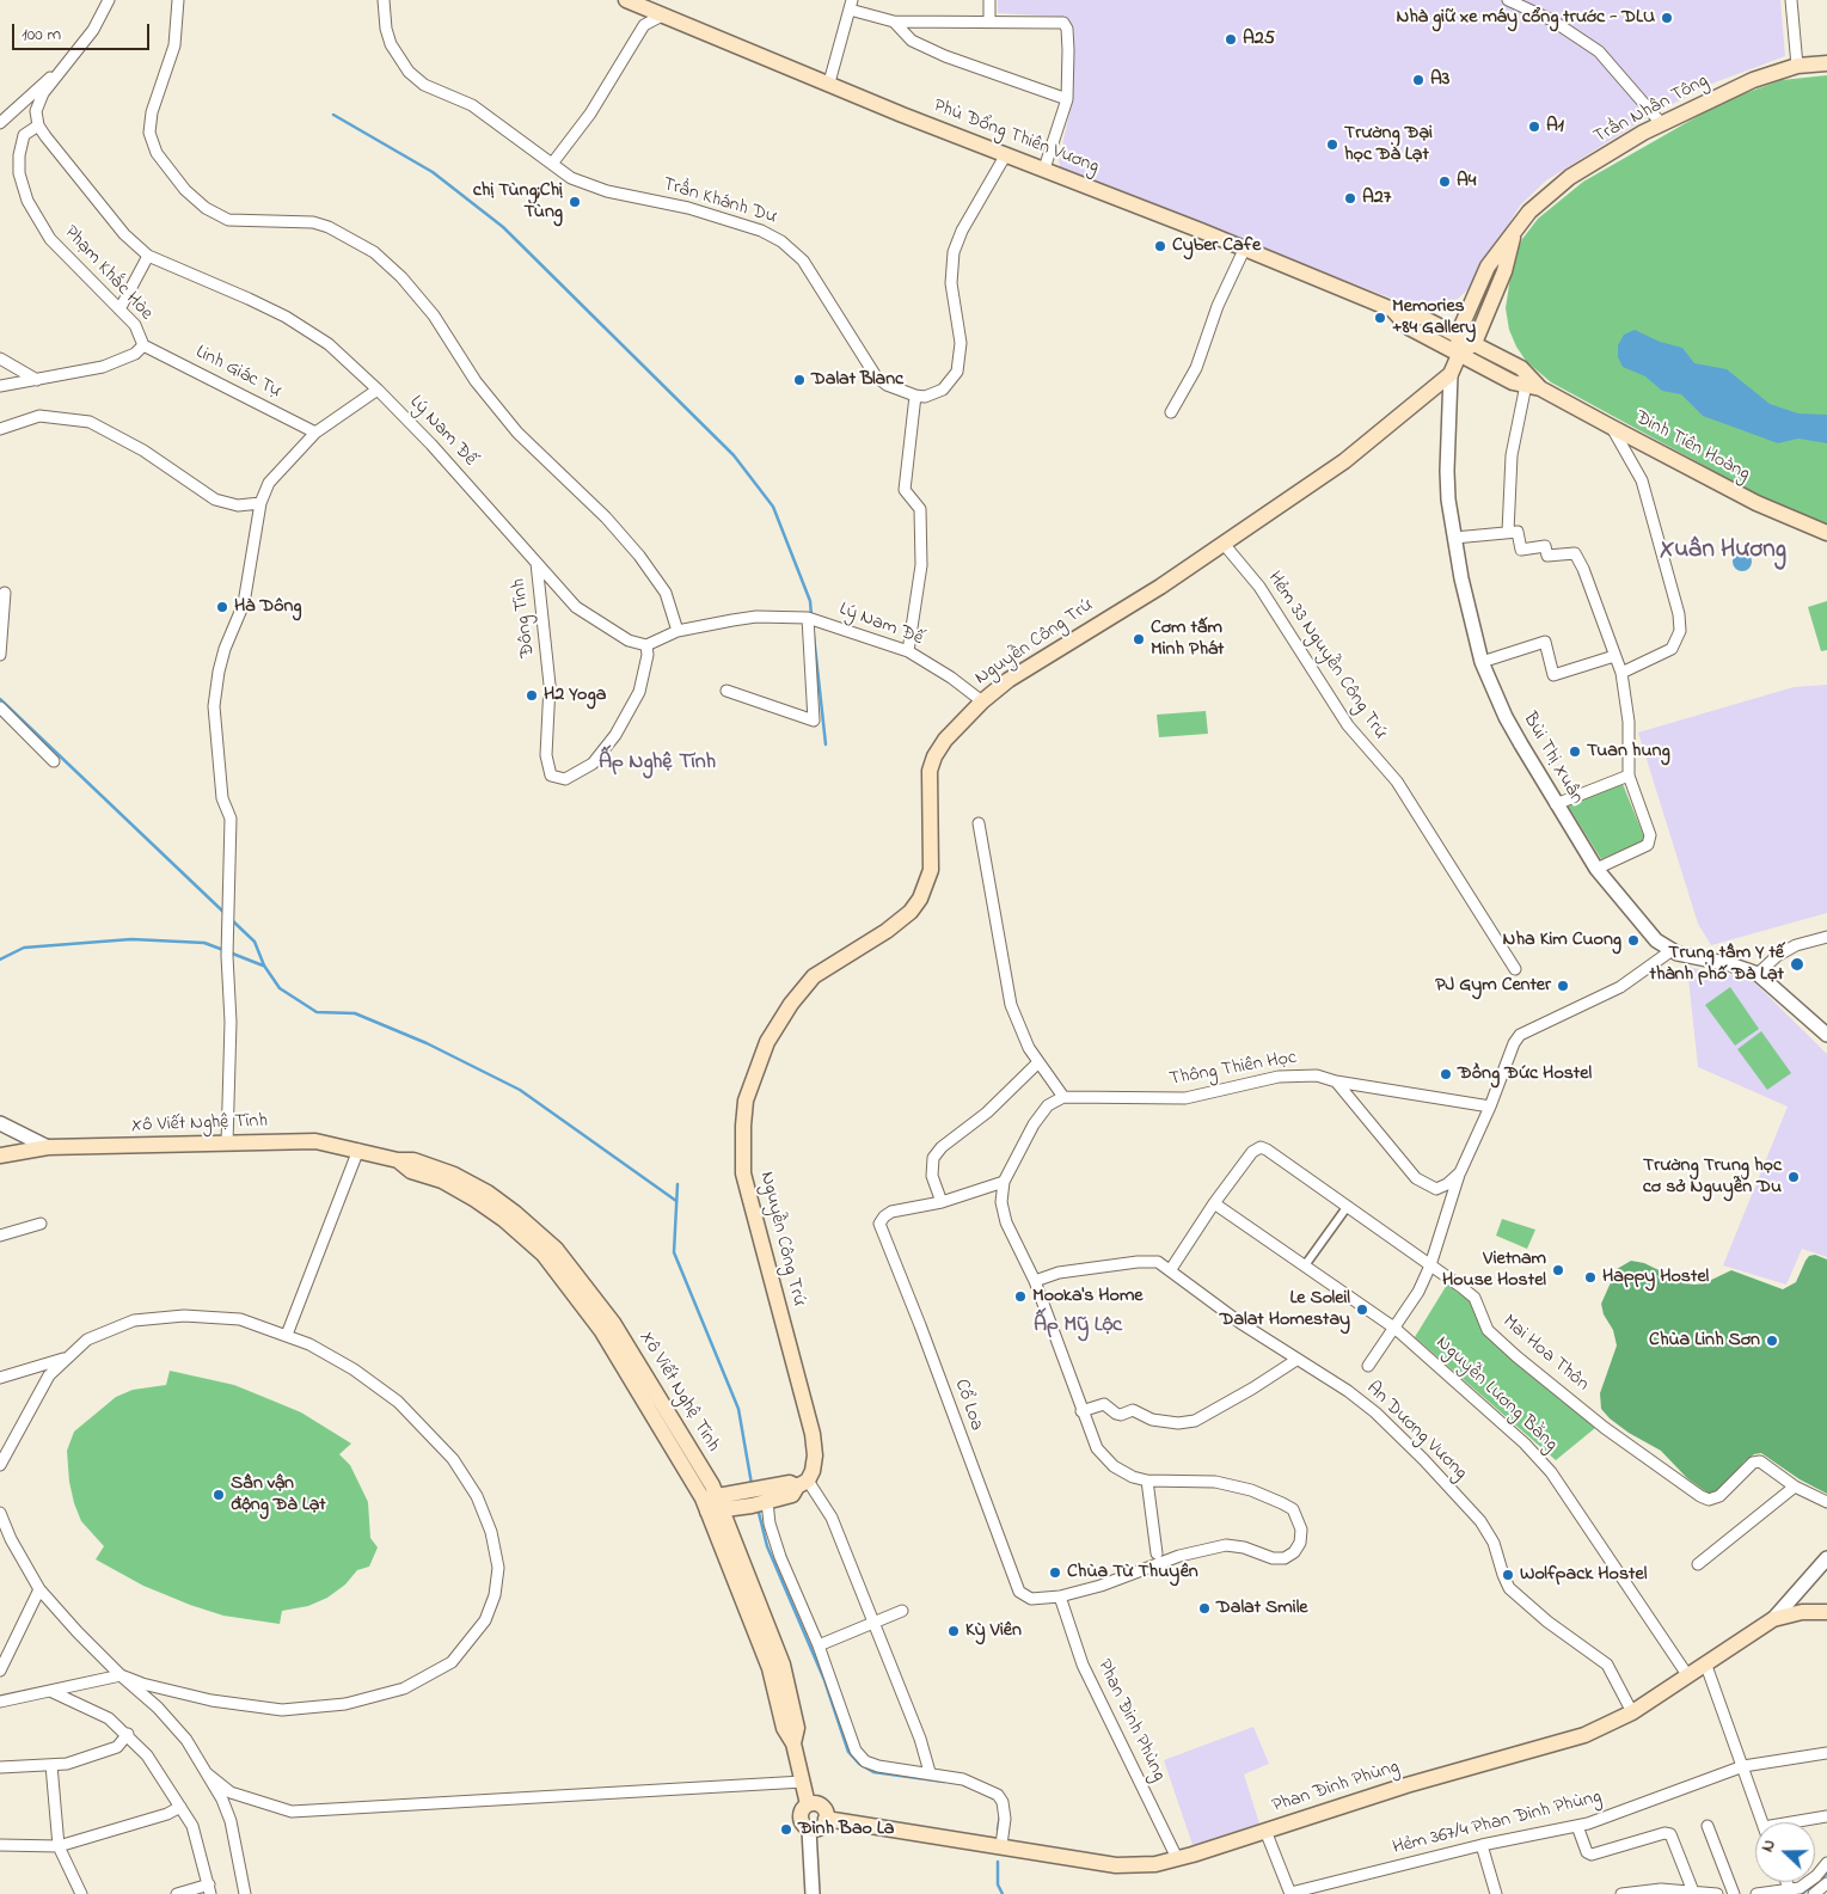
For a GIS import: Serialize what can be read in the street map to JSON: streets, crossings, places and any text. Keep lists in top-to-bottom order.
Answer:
{
  "streets": {
    "main road": [
      "Trần Nhân Tông",
      "Phù Đổng Thiên Vương",
      "Đinh Tiên Hoàng",
      "Nguyễn Công Trứ",
      "Xô Viết Nghệ Tĩnh",
      "Phan Đình Phùng"
    ],
    "street": [
      "Trần Khánh Dư",
      "Phạm Khắc Hòe",
      "Linh Giác Tự",
      "Lý Nam Đế",
      "Đông Tĩnh",
      "Hẻm 33 Nguyễn Công Trứ",
      "Bùi Thị Xuân",
      "Thông Thiên Học",
      "Mai Hoa Thôn",
      "Nguyễn Lương Bằng",
      "Cổ Loa",
      "An Dương Vương",
      "Phan Đinh Phùng",
      "Hẻm 367/4 Phan Đình Phùng"
    ]
  },
  "crossings": [
    ["Trần Nhân Tông", "Phù Đổng Thiên Vương"],
    ["Trần Nhân Tông", "Đinh Tiên Hoàng"],
    ["Phù Đổng Thiên Vương", "Đinh Tiên Hoàng"],
    ["Phạm Khắc Hòe", "Linh Giác Tự"],
    ["Phạm Khắc Hòe", "Lý Nam Đế"],
    ["Lý Nam Đế", "Đông Tĩnh"],
    ["Lý Nam Đế", "Nguyễn Công Trứ"],
    ["Nguyễn Công Trứ", "Hẻm 33 Nguyễn Công Trứ"],
    ["Nguyễn Công Trứ", "Bùi Thị Xuân"],
    ["Xô Viết Nghệ Tĩnh", "Phan Đình Phùng"],
    ["Mai Hoa Thôn", "Nguyễn Lương Bằng"],
    ["Mai Hoa Thôn", "An Dương Vương"],
    ["Nguyễn Lương Bằng", "Phan Đình Phùng"],
    ["Cổ Loa", "An Dương Vương"],
    ["Cổ Loa", "Phan Đinh Phùng"],
    ["An Dương Vương", "Phan Đình Phùng"],
    ["Phan Đinh Phùng", "Phan Đình Phùng"]
  ],
  "districts": ["Xuân Hương", "Ấp Nghệ Tĩnh", "Ấp Mỹ Lộc"],
  "places": [
    "Nhà giữ xe máy cổng trước - DLU",
    "A25",
    "A3",
    "A1",
    "Trường Đại học Đà Lạt",
    "A4",
    "A27",
    "chị Tùng;Chị Tùng",
    "Cyber Cafe",
    "Memories +84 Gallery",
    "Dalat Blanc",
    "Hà Dông",
    "Cơm tấm Minh Phát",
    "H2 Yoga",
    "Tuan hung",
    "Nha Kim Cuong",
    "Trung tâm Y tế thành phố Đà Lạt",
    "PJ Gym Center",
    "Đồng Đức Hostel",
    "Trường Trung học cơ sở Nguyễn Du",
    "Vietnam House Hostel",
    "Happy Hostel",
    "Mooka's Home",
    "Le Soleil Dalat Homestay",
    "Chùa Linh Sơn",
    "Sân vận động Đà Lạt",
    "Chùa Từ Thuyên",
    "Wolfpack Hostel",
    "Dalat Smile",
    "Kỳ Viên",
    "Đình Bao La"
  ],
  "scale_bar": "100 m",
  "north": "left"
}
